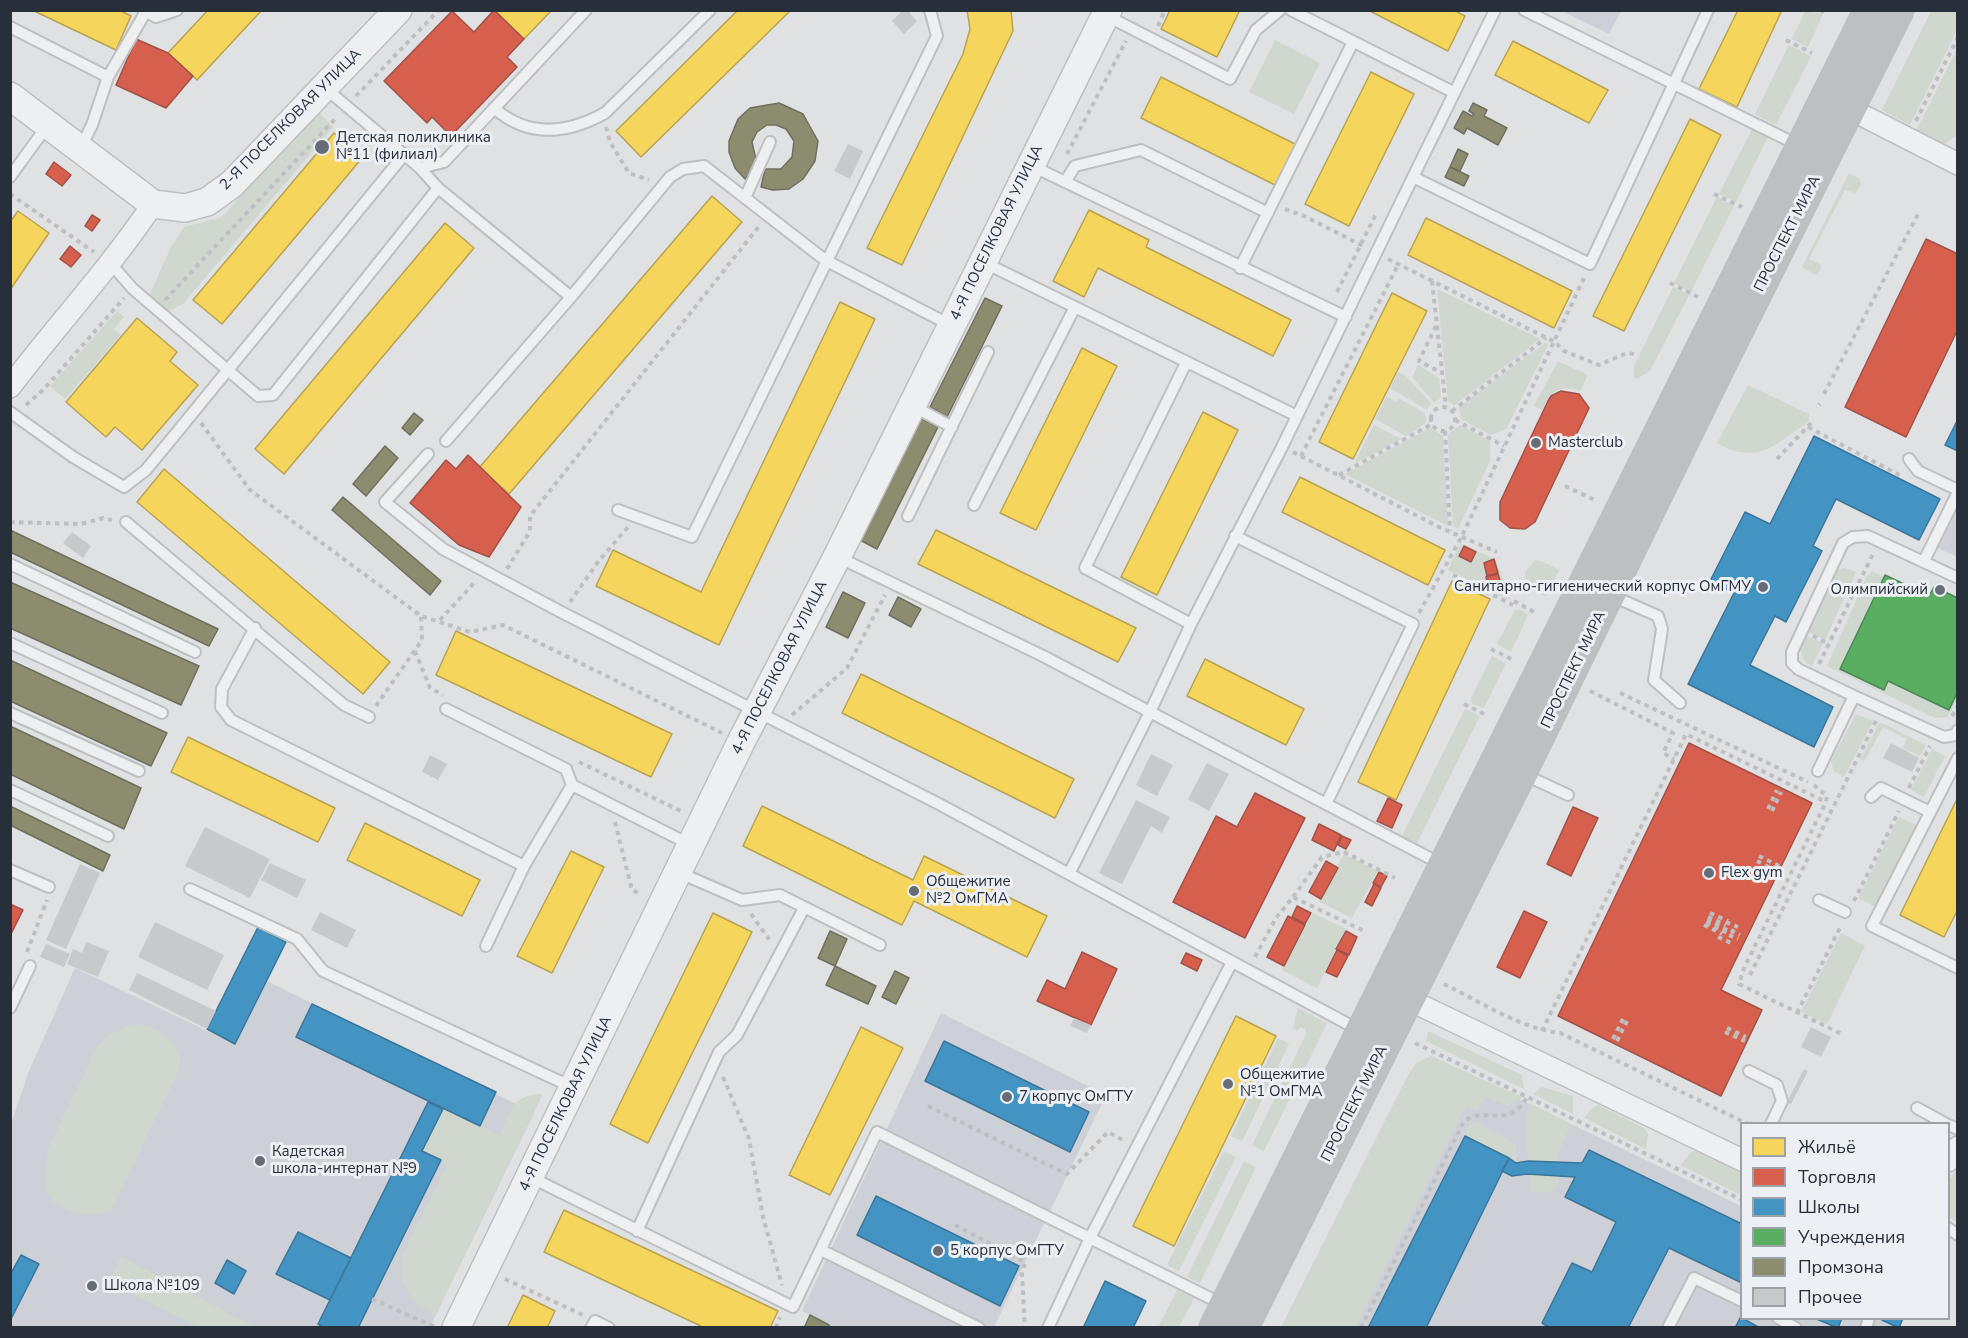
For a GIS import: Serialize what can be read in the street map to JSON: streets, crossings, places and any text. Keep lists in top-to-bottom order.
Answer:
{
  "streets": {
    "main road": ["ПРОСПЕКТ МИРА"],
    "street": ["2-Я ПОСЕЛКОВАЯ УЛИЦА", "4-Я ПОСЕЛКОВАЯ УЛИЦА"]
  },
  "places": [
    "Детская поликлиника №11 (филиал)",
    "Masterclub",
    "Санитарно-гигиенический корпус ОмГМУ",
    "Олимпийский",
    "Flex gym",
    "Общежитие №2 ОмГМА",
    "Общежитие №1 ОмГМА",
    "7 корпус ОмГТУ",
    "Кадетская школа-интернат №9",
    "5 корпус ОмГТУ",
    "Школа №109"
  ],
  "legend": [
    "Жильё",
    "Торговля",
    "Школы",
    "Учреждения",
    "Промзона",
    "Прочее"
  ]
}
